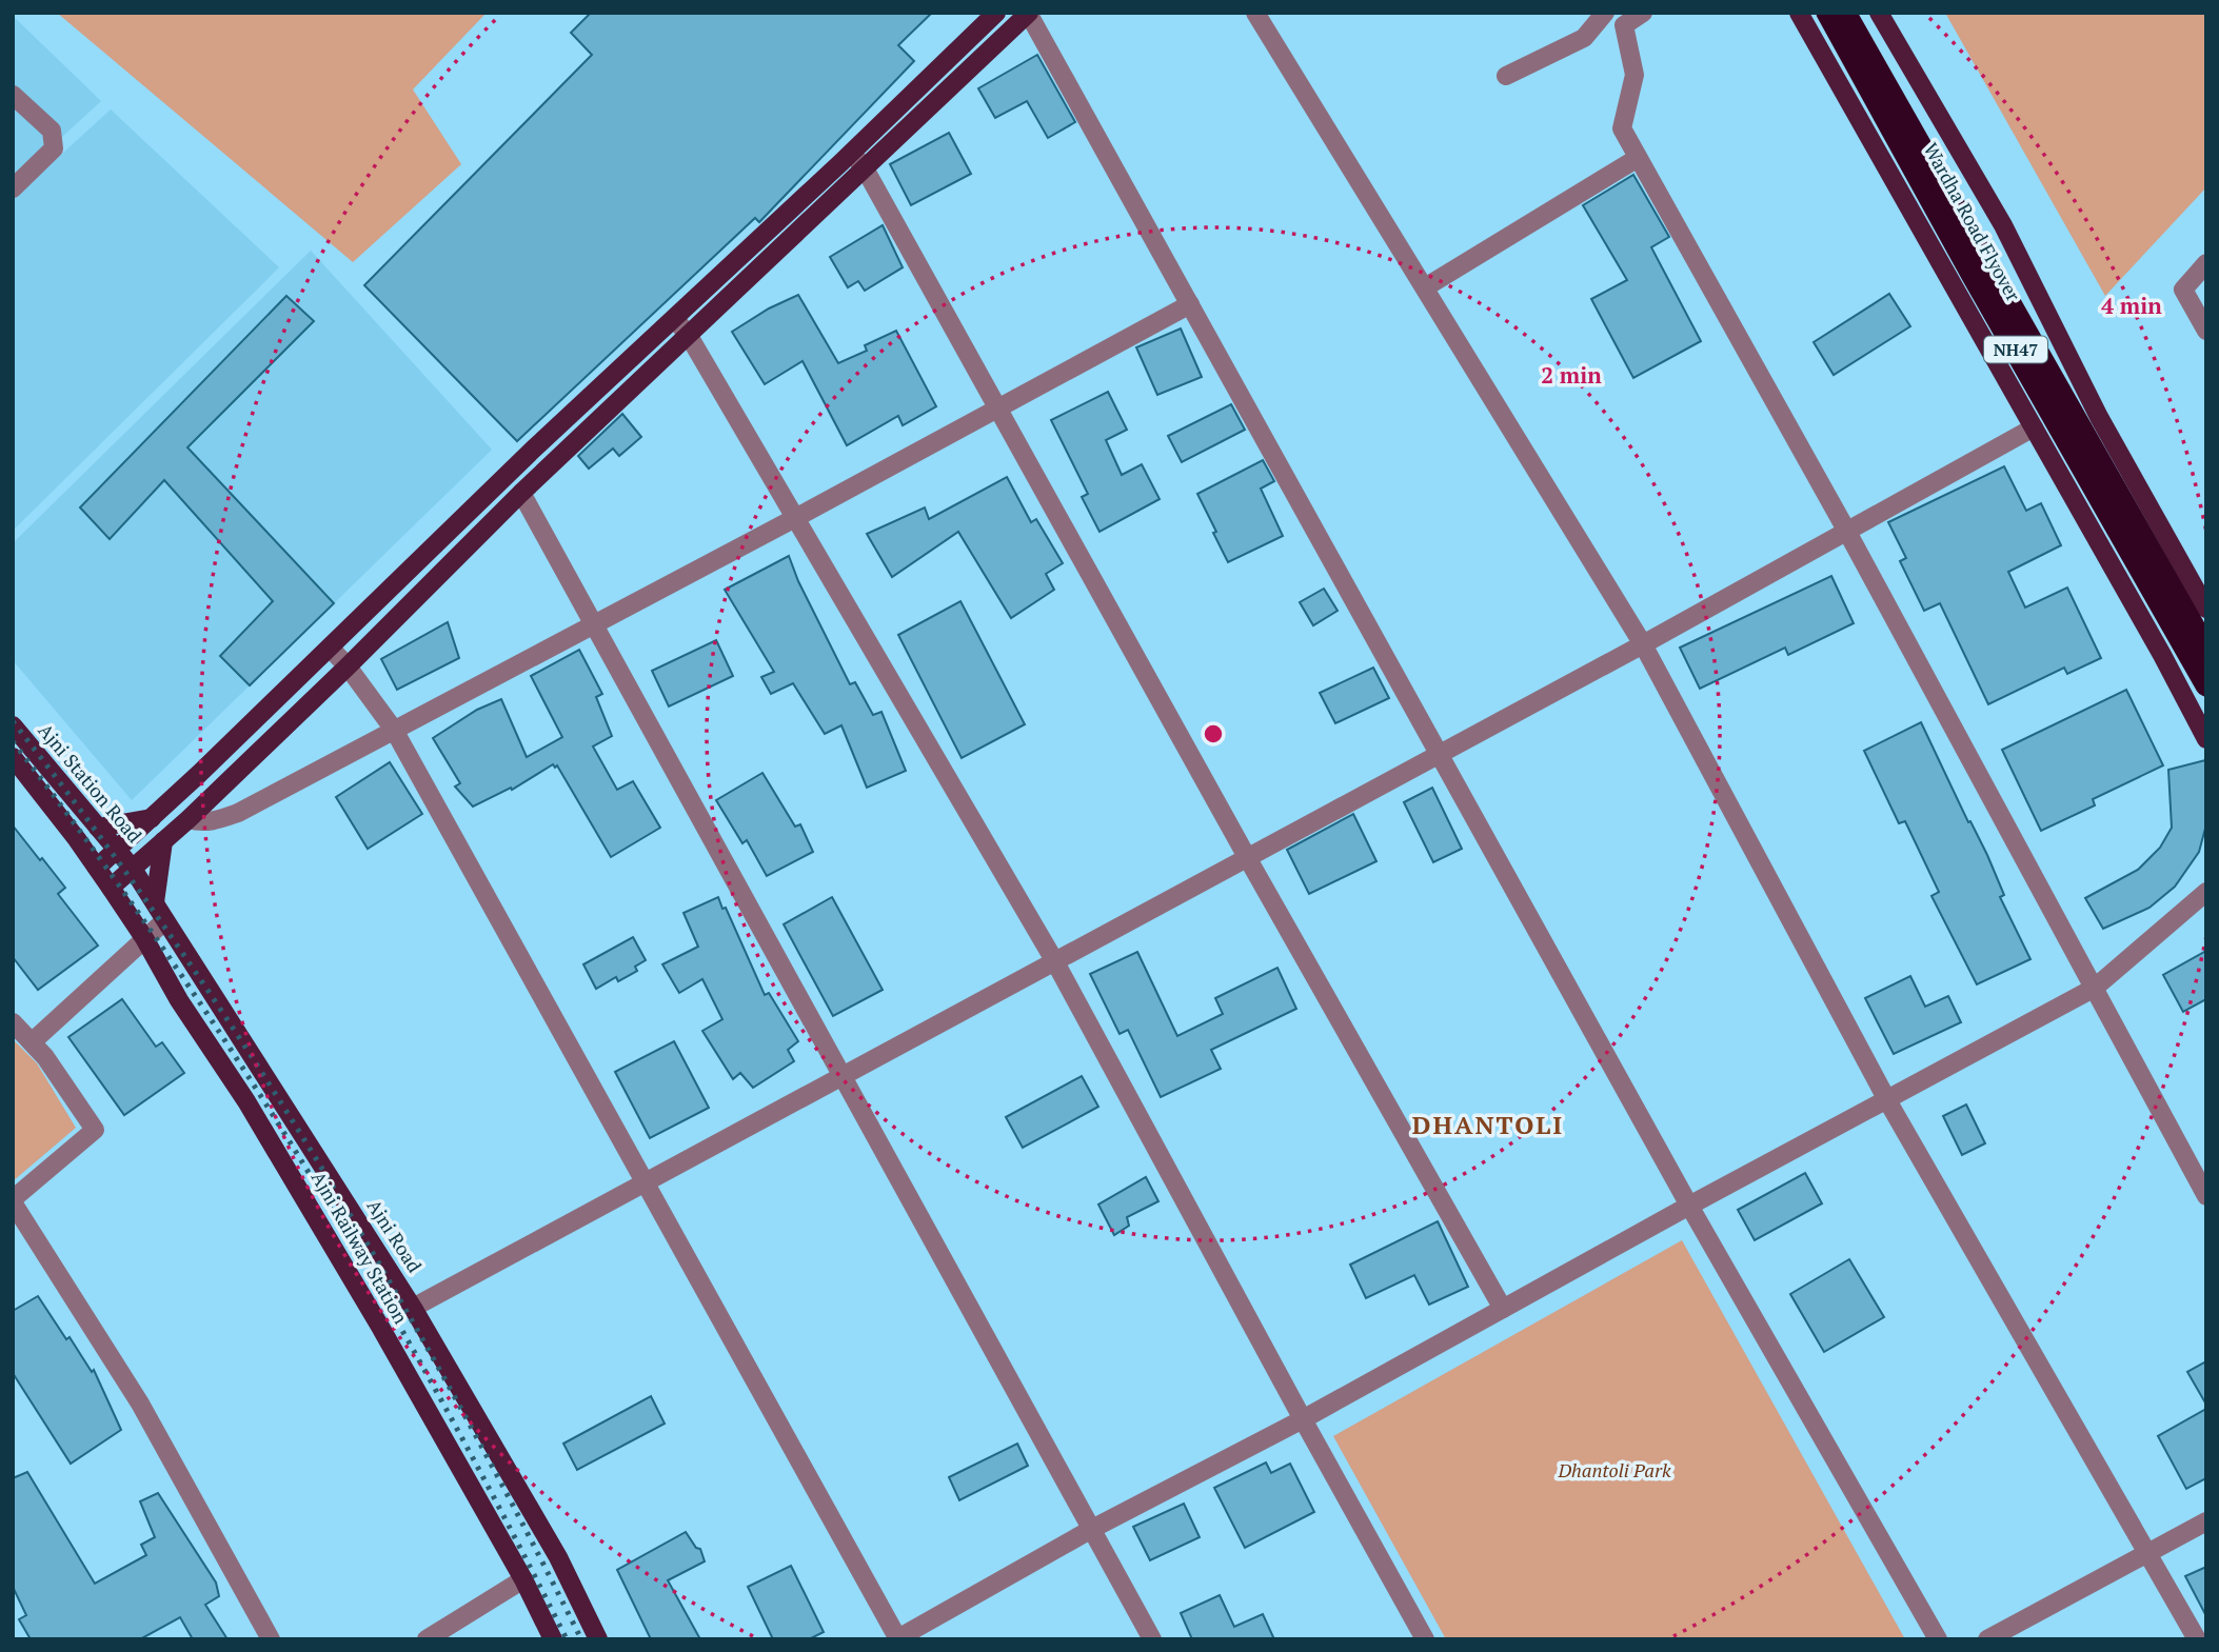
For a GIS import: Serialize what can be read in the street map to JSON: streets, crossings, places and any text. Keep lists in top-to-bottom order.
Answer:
{
  "streets": {
    "highway": ["Wardha Road Flyover", "NH47"],
    "main road": ["Ajni Station Road", "Ajni Road", "Ajni Railway Station"]
  },
  "crossings": [
    ["Ajni Station Road", "Ajni Road"]
  ],
  "districts": ["DHANTOLI"],
  "parks": ["Dhantoli Park"],
  "rings": ["4 min", "2 min"]
}
